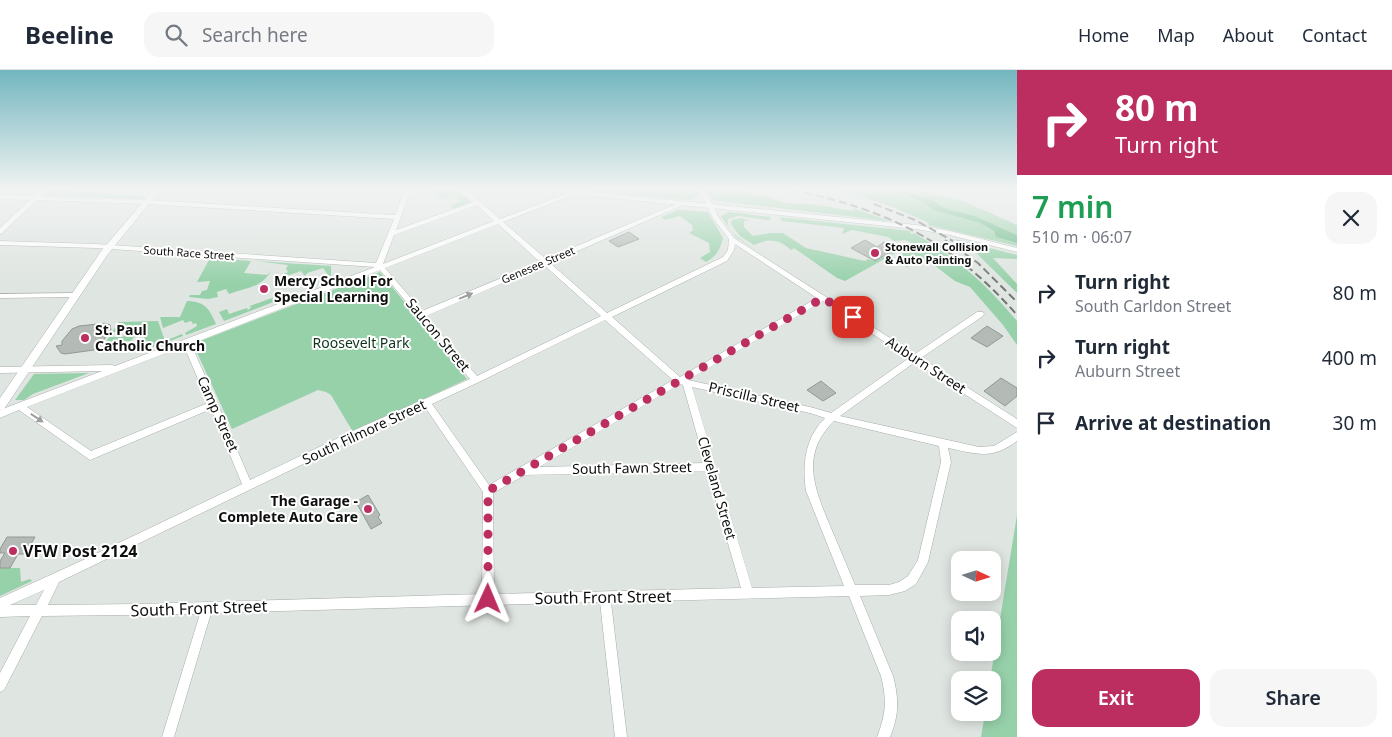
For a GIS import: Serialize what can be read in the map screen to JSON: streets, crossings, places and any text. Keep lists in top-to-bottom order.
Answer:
{
  "streets": {
    "street": [
      "South Race Street",
      "Genesee Street",
      "Saucon Street",
      "Auburn Street",
      "Priscilla Street",
      "Camp Street",
      "South Filmore Street",
      "South Fawn Street",
      "Cleveland Street",
      "South Front Street"
    ]
  },
  "crossings": [
    ["South Race Street", "Saucon Street"],
    ["Genesee Street", "Saucon Street"],
    ["Genesee Street", "Priscilla Street"],
    ["Saucon Street", "South Filmore Street"],
    ["Auburn Street", "South Filmore Street"],
    ["Priscilla Street", "South Filmore Street"],
    ["Priscilla Street", "Cleveland Street"],
    ["Priscilla Street", "South Front Street"],
    ["Camp Street", "South Filmore Street"],
    ["South Fawn Street", "Cleveland Street"],
    ["Cleveland Street", "South Front Street"]
  ],
  "parks": ["Roosevelt Park"],
  "places": [
    "Stonewall Collision & Auto Painting",
    "Mercy School For Special Learning",
    "St. Paul Catholic Church",
    "The Garage - Complete Auto Care",
    "VFW Post 2124"
  ],
  "north": "right",
  "page": {
    "header": "Beeline",
    "search": "Search here",
    "nav": [
      "Home",
      "Map",
      "About",
      "Contact"
    ],
    "turn": ["80 m", "Turn right"],
    "heading": ["7 min", "510 m · 06:07"],
    "list": [
      {
        "name": "Turn right",
        "note": "South Carldon Street",
        "value": "80 m"
      },
      {
        "name": "Turn right",
        "note": "Auburn Street",
        "value": "400 m"
      },
      {
        "name": "Arrive at destination",
        "value": "30 m"
      }
    ],
    "buttons": ["Exit", "Share"]
  }
}
